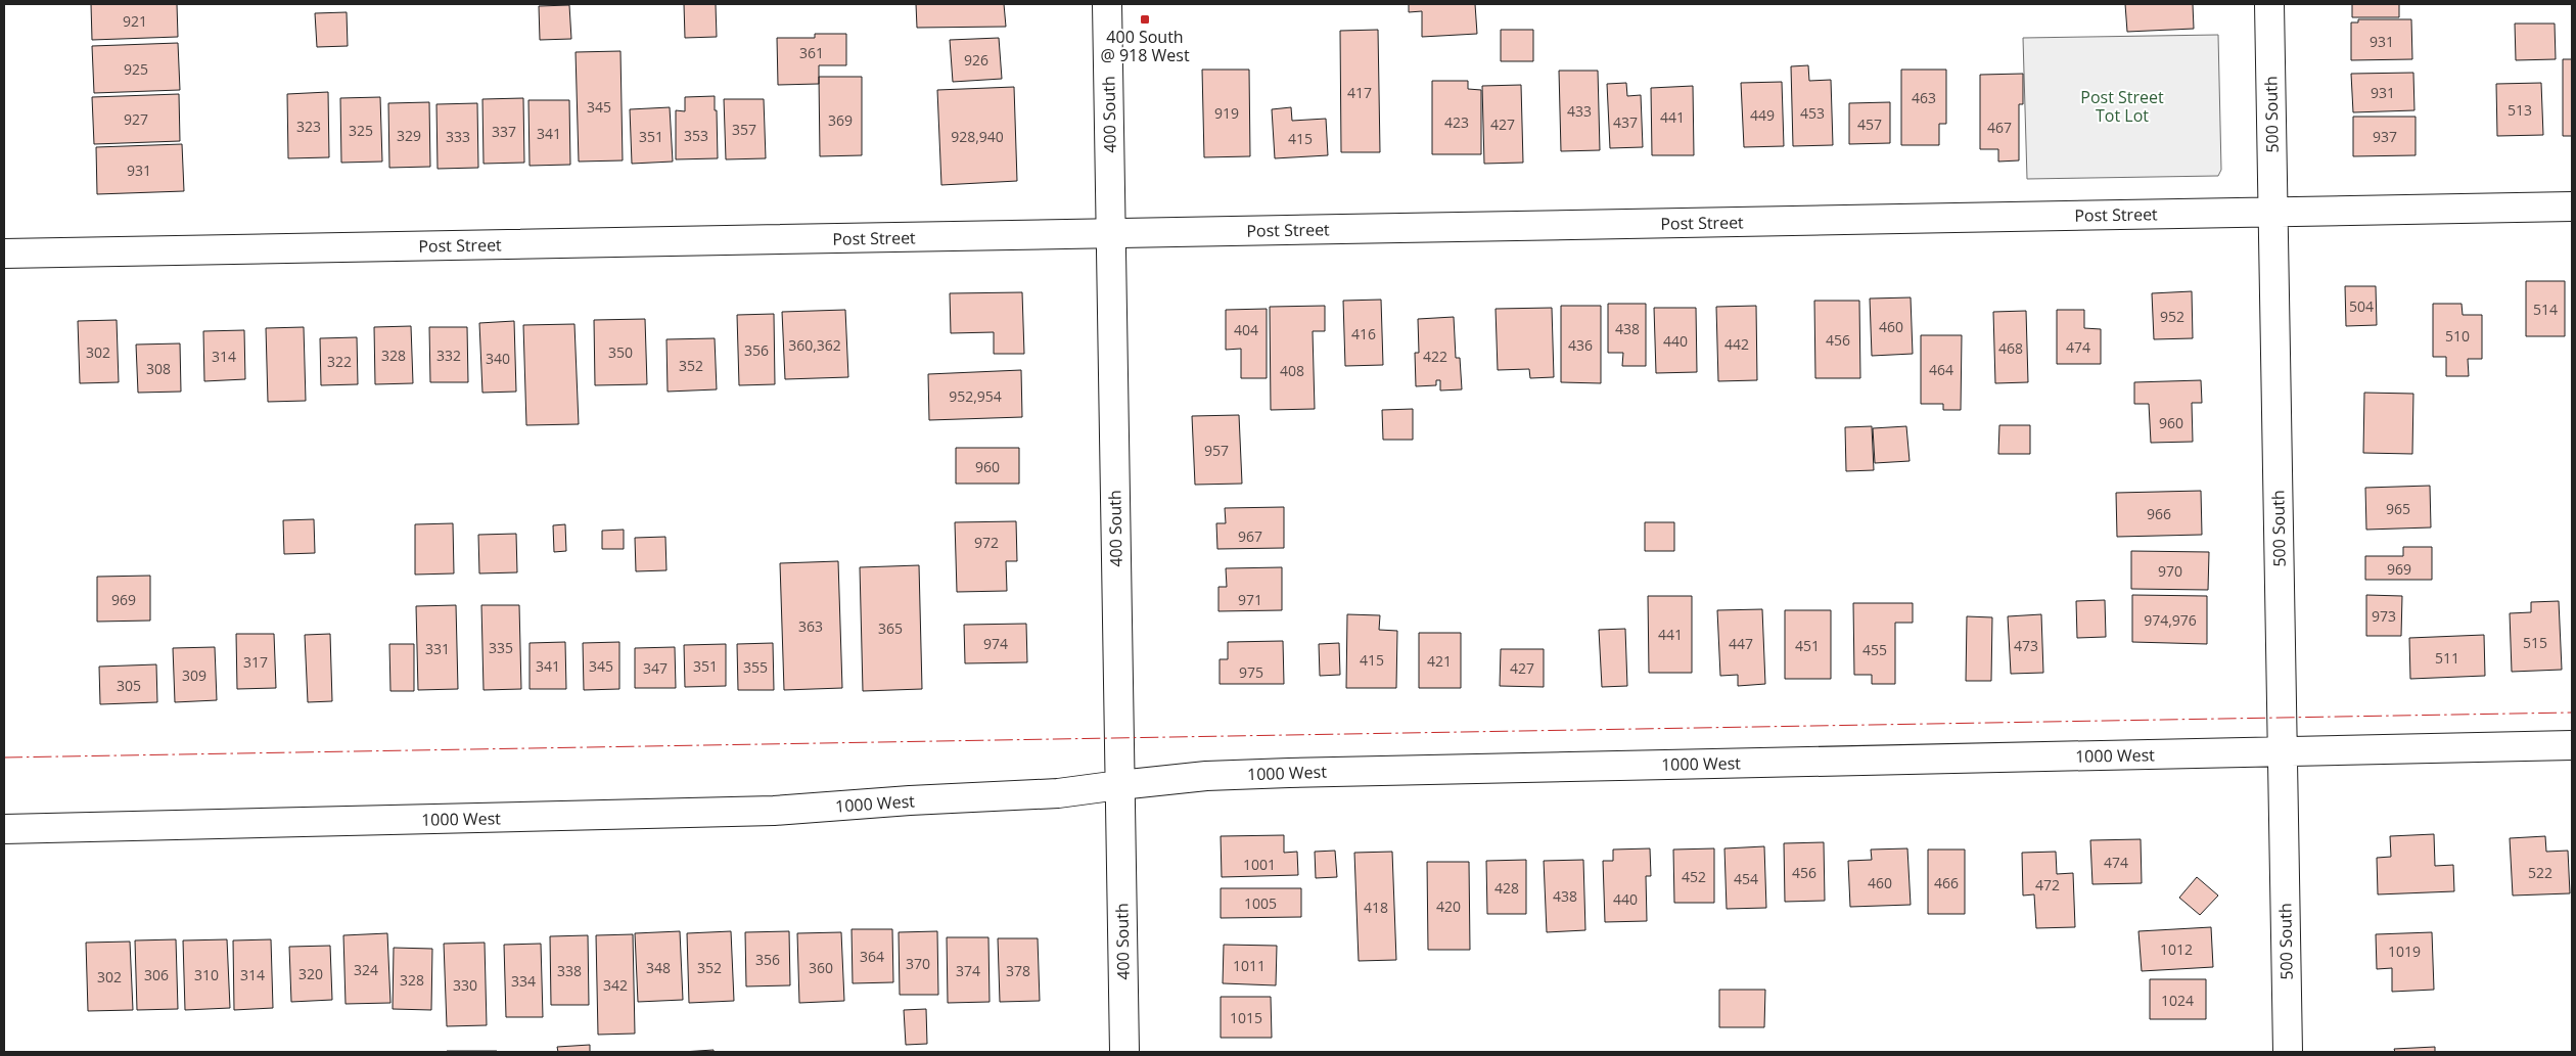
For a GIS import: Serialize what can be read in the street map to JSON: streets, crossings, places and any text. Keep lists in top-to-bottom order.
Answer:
{
  "streets": {
    "street": [
      "400 South",
      "500 South",
      "Post Street",
      "1000 West"
    ]
  },
  "crossings": [
    ["400 South", "Post Street"],
    ["400 South", "1000 West"],
    ["500 South", "Post Street"],
    ["500 South", "1000 West"]
  ],
  "parks": ["Post Street Tot Lot"],
  "places": {
    "transit": ["400 South @ 918 West"]
  },
  "house_numbers": [
    "921",
    "931",
    "361",
    "926",
    "925",
    "417",
    "931",
    "463",
    "345",
    "513",
    "433",
    "919",
    "453",
    "449",
    "441",
    "927",
    "369",
    "423",
    "437",
    "427",
    "457",
    "323",
    "467",
    "357",
    "325",
    "337",
    "341",
    "329",
    "353",
    "333",
    "351",
    "928,940",
    "937",
    "415",
    "931",
    "504",
    "514",
    "952",
    "460",
    "438",
    "404",
    "416",
    "510",
    "456",
    "440",
    "442",
    "360,362",
    "436",
    "474",
    "468",
    "356",
    "302",
    "350",
    "328",
    "332",
    "314",
    "422",
    "340",
    "322",
    "352",
    "308",
    "464",
    "408",
    "952,954",
    "960",
    "957",
    "960",
    "965",
    "966",
    "967",
    "972",
    "969",
    "970",
    "969",
    "971",
    "973",
    "974,976",
    "363",
    "365",
    "441",
    "515",
    "974",
    "447",
    "451",
    "473",
    "335",
    "331",
    "455",
    "511",
    "415",
    "421",
    "317",
    "341",
    "345",
    "351",
    "355",
    "347",
    "427",
    "975",
    "309",
    "305",
    "474",
    "1001",
    "456",
    "522",
    "452",
    "454",
    "460",
    "466",
    "472",
    "428",
    "438",
    "440",
    "1005",
    "420",
    "418",
    "1012",
    "1019",
    "364",
    "356",
    "370",
    "1011",
    "348",
    "352",
    "360",
    "324",
    "338",
    "374",
    "378",
    "320",
    "306",
    "310",
    "314",
    "302",
    "328",
    "334",
    "330",
    "342",
    "1024",
    "1015"
  ]
}
